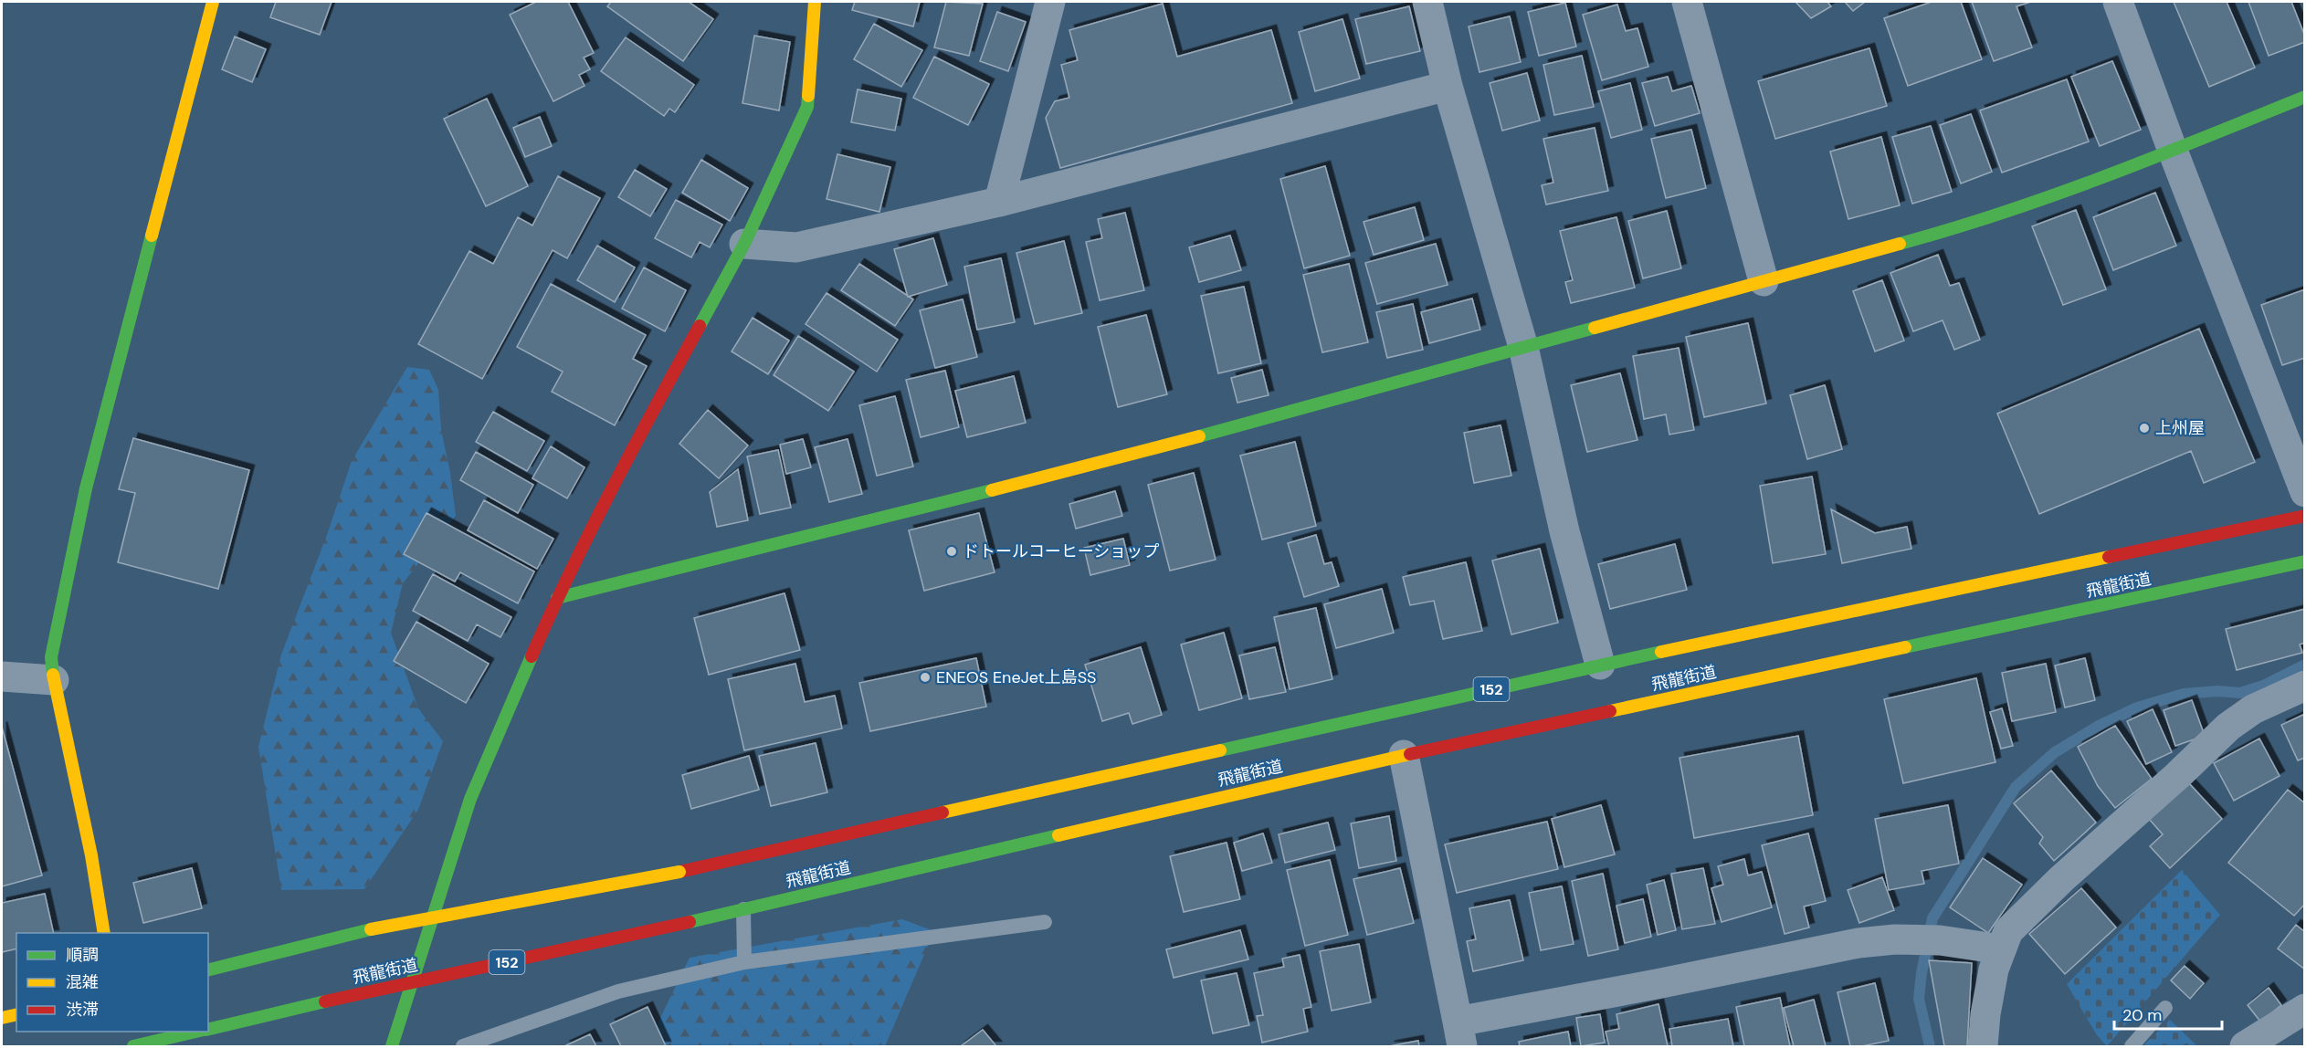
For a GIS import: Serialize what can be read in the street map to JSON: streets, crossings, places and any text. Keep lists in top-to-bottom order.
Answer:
{
  "streets": {
    "main road": ["飛龍街道", "152"]
  },
  "places": ["上州屋", "ドトールコーヒーショップ", "ENEOS EneJet上島SS"],
  "legend": ["順調", "混雑", "渋滞"],
  "scale_bar": "20 m"
}
